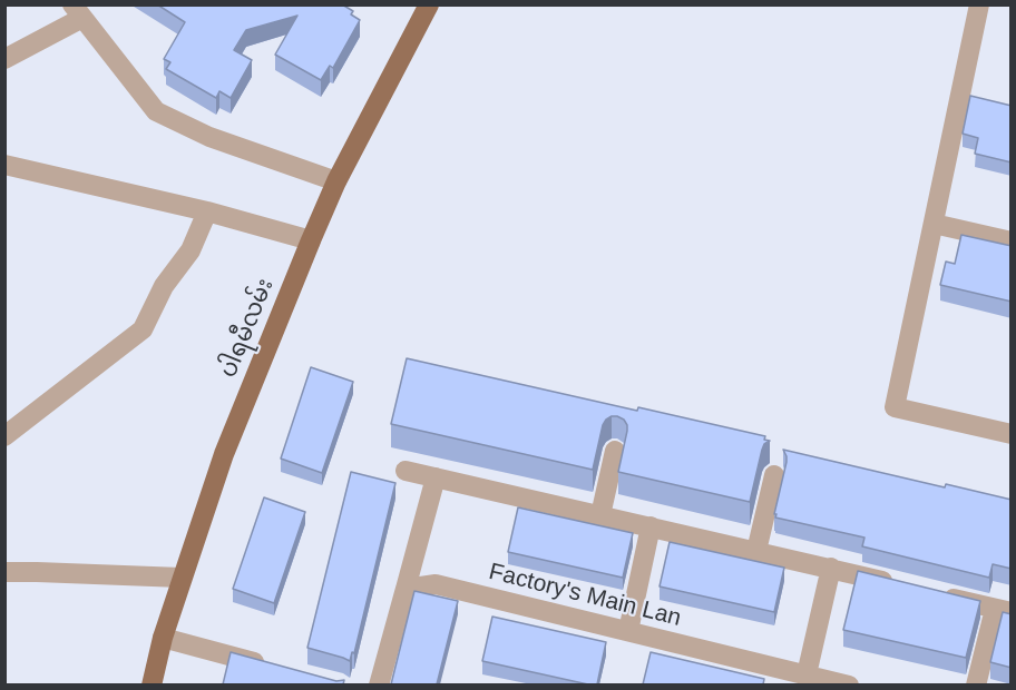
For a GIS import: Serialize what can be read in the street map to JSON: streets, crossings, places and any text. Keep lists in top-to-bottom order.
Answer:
{
  "streets": {
    "main road": ["ပါရမီလမ်း"],
    "street": ["Factory's Main Lan"]
  }
}
